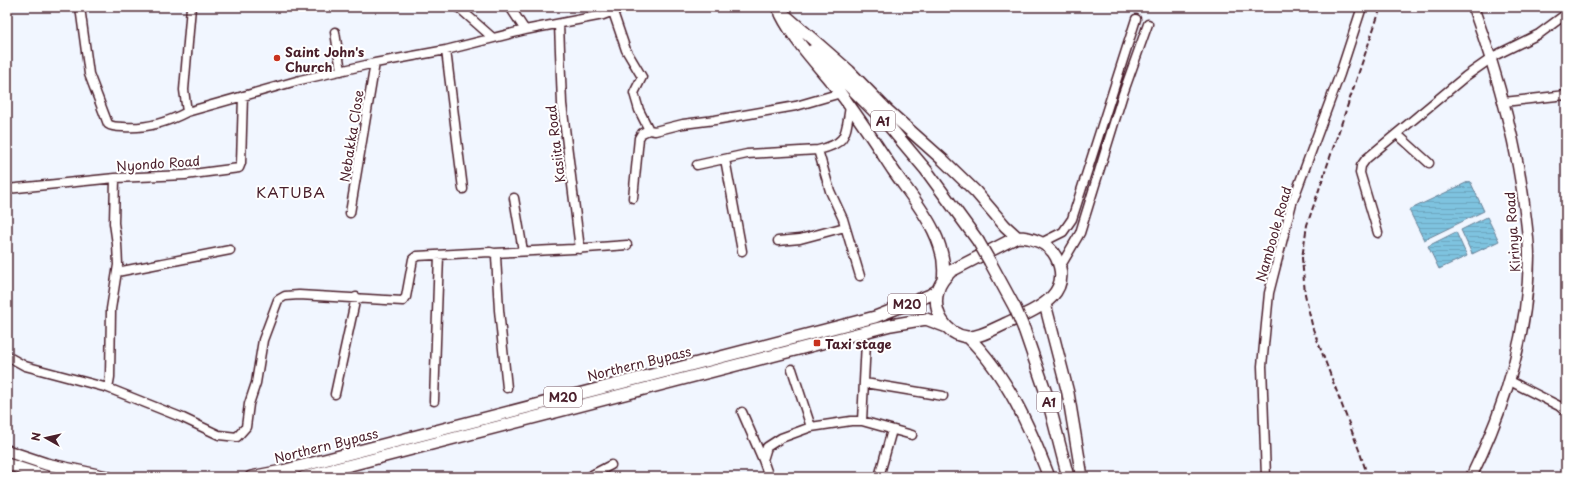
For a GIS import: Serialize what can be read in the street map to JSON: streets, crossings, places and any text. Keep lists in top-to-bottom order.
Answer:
{
  "streets": {
    "highway": ["A1", "M20", "Northern Bypass"],
    "main road": ["Kirinya Road"],
    "street": [
      "Nebakka Close",
      "Kasiita Road",
      "Nyondo Road",
      "Namboole Road"
    ]
  },
  "districts": ["KATUBA"],
  "places": {
    "other": ["Saint John's Church"],
    "transit": ["Taxi stage"]
  },
  "north": "left"
}
